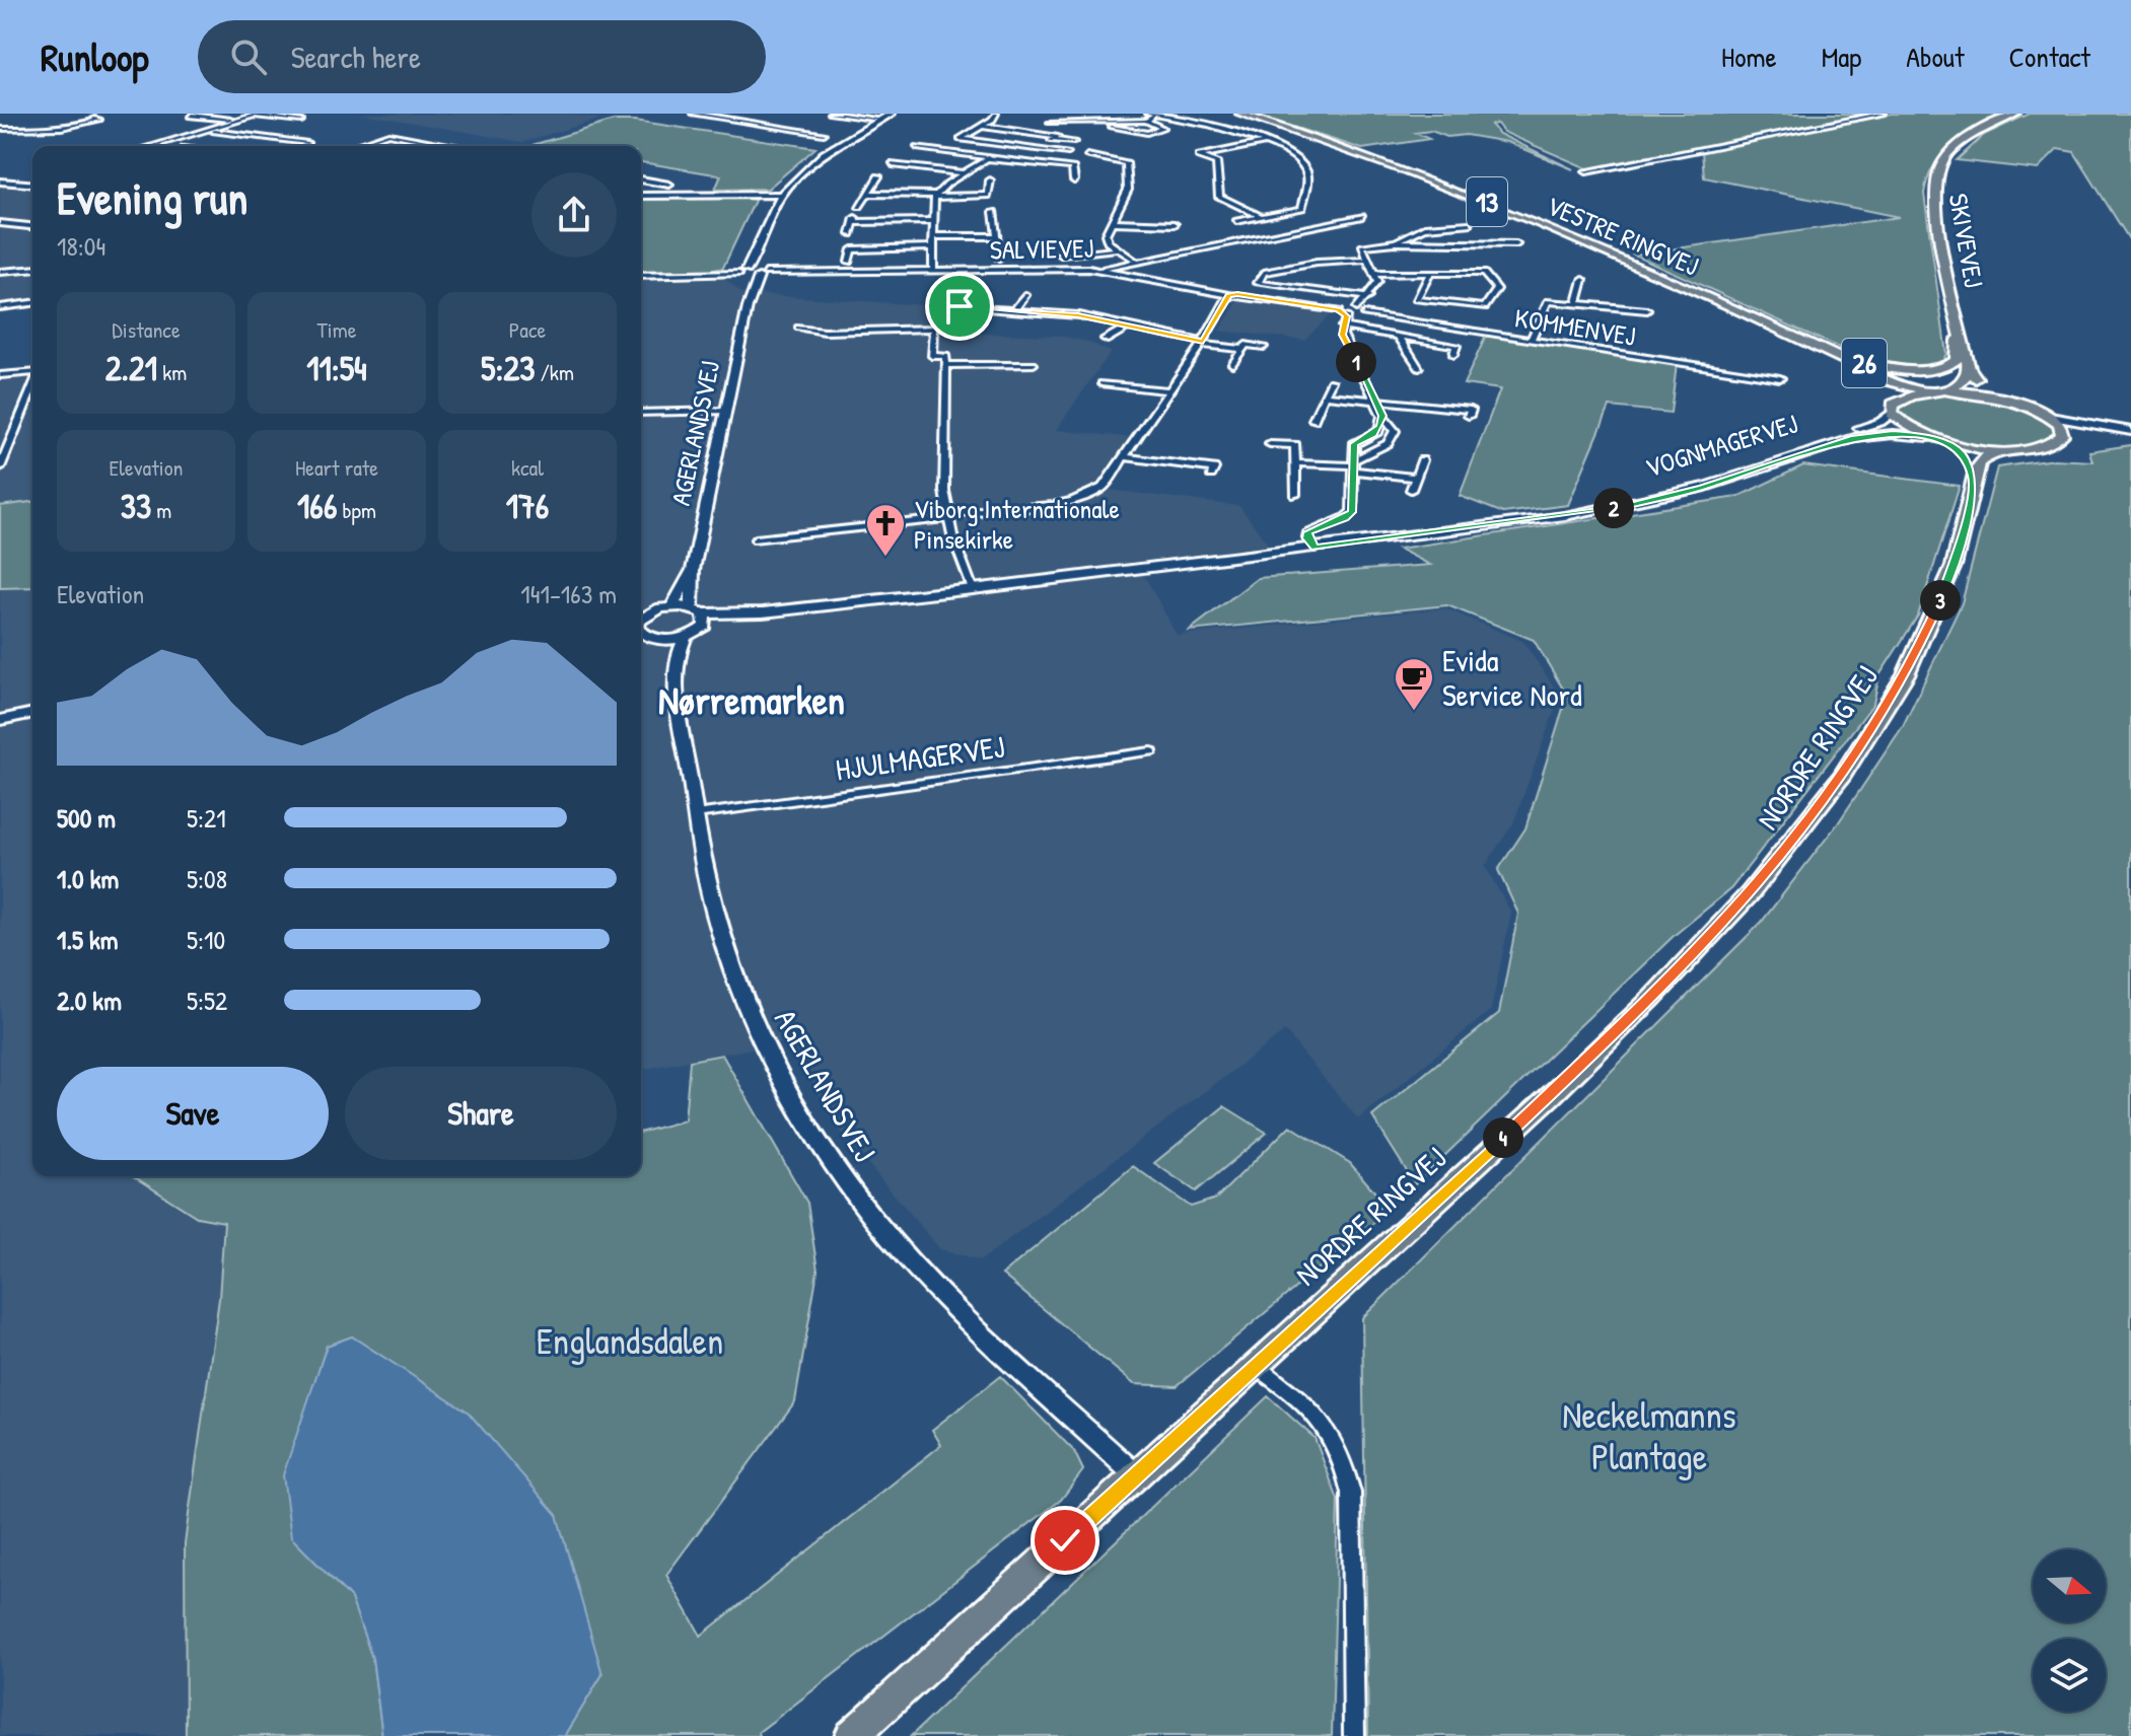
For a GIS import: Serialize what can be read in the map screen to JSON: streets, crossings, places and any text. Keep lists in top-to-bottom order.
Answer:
{
  "streets": {
    "main road": [
      "13",
      "VESTRE RINGVEJ",
      "SKIVEVEJ",
      "26",
      "NORDRE RINGVEJ"
    ],
    "street": [
      "SALVIEVEJ",
      "KOMMENVEJ",
      "AGERLANDSVEJ",
      "VOGNMAGERVEJ",
      "HJULMAGERVEJ"
    ]
  },
  "crossings": [
    ["13", "VESTRE RINGVEJ"],
    ["VESTRE RINGVEJ", "26"],
    ["SKIVEVEJ", "26"],
    ["SALVIEVEJ", "AGERLANDSVEJ"],
    ["AGERLANDSVEJ", "VOGNMAGERVEJ"],
    ["AGERLANDSVEJ", "NORDRE RINGVEJ"],
    ["AGERLANDSVEJ", "HJULMAGERVEJ"]
  ],
  "districts": ["Nørremarken"],
  "parks": ["Englandsdalen", "Neckelmanns Plantage"],
  "places": {
    "church": ["Viborg Internationale Pinsekirke"],
    "cafe": ["Evida Service Nord"]
  },
  "north": "right",
  "page": {
    "header": "Runloop",
    "search": "Search here",
    "nav": [
      "Home",
      "Map",
      "About",
      "Contact"
    ],
    "heading": ["Evening run", "18:04"],
    "stats": [
      ["Distance", "2.21 km"],
      ["Time", "11:54"],
      ["Pace", "5:23 /km"],
      ["Elevation", "33 m"],
      ["Heart rate", "166 bpm"],
      ["kcal", "176"]
    ],
    "pins": [
      "1",
      "2",
      "3",
      "4"
    ],
    "chart": ["Elevation", "141–163 m"],
    "list": [
      {
        "name": "500 m",
        "note": "5:21"
      },
      {
        "name": "1.0 km",
        "note": "5:08"
      },
      {
        "name": "1.5 km",
        "note": "5:10"
      },
      {
        "name": "2.0 km",
        "note": "5:52"
      }
    ],
    "buttons": ["Save", "Share"]
  }
}
